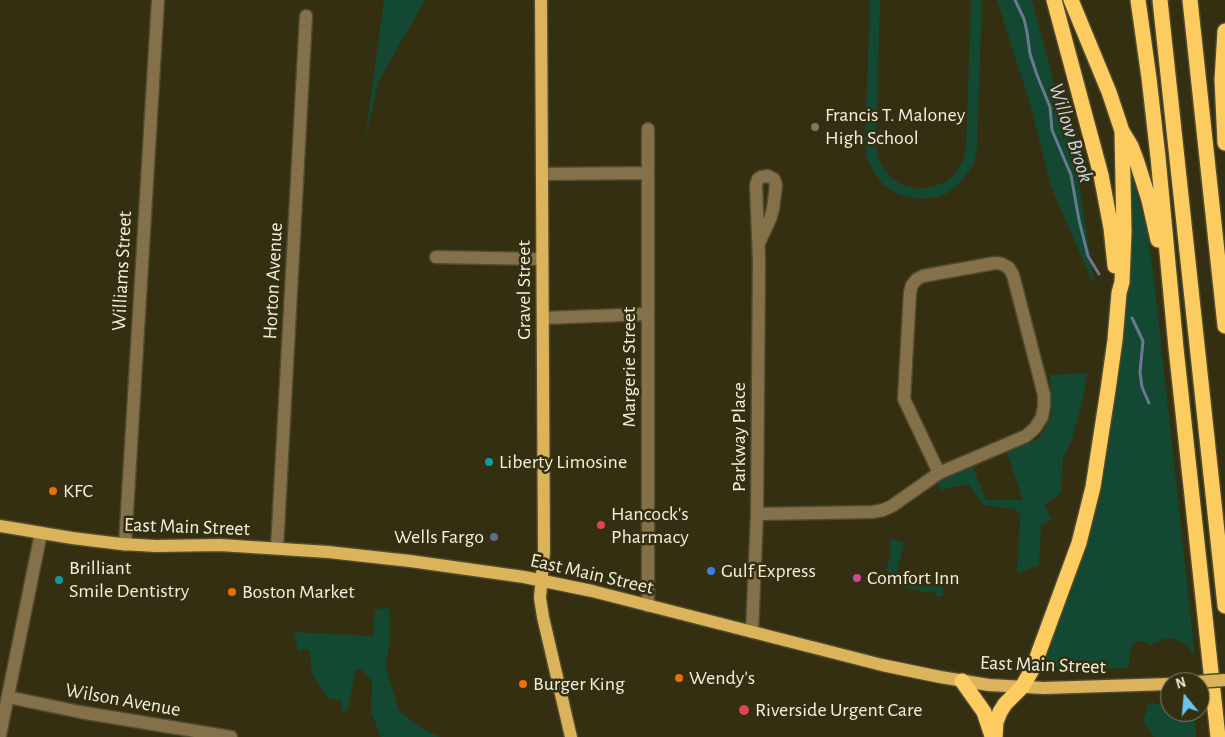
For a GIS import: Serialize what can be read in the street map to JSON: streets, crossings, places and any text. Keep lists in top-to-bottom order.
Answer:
{
  "streets": {
    "main road": ["Gravel Street", "East Main Street"],
    "street": [
      "Williams Street",
      "Horton Avenue",
      "Margerie Street",
      "Parkway Place",
      "Wilson Avenue"
    ]
  },
  "crossings": [
    ["Williams Street", "East Main Street"],
    ["Horton Avenue", "East Main Street"],
    ["Gravel Street", "East Main Street"],
    ["Margerie Street", "East Main Street"],
    ["Parkway Place", "East Main Street"]
  ],
  "water": ["Willow Brook"],
  "places": [
    "Francis T. Maloney High School",
    "Liberty Limosine",
    "KFC",
    "Hancock's Pharmacy",
    "Wells Fargo",
    "Gulf Express",
    "Comfort Inn",
    "Brilliant Smile Dentistry",
    "Boston Market",
    "Wendy's",
    "Burger King",
    "Riverside Urgent Care"
  ],
  "north": "top"
}
